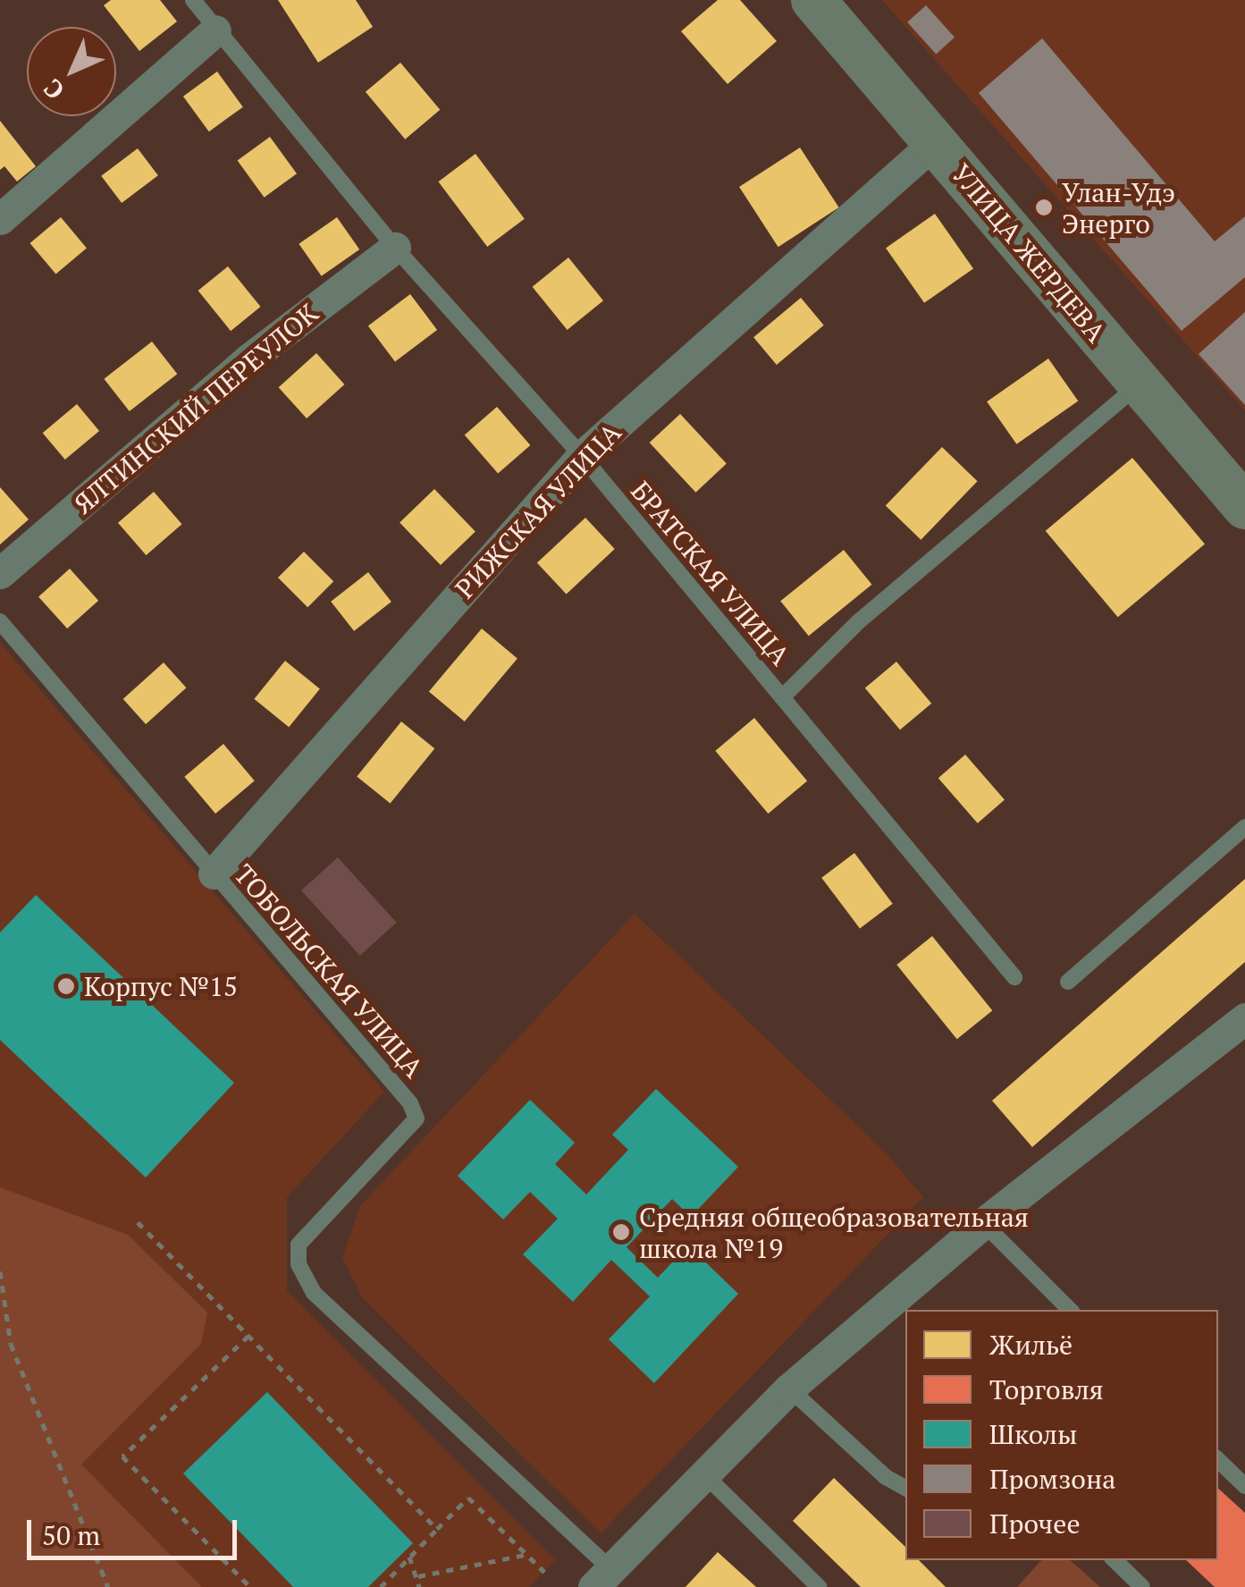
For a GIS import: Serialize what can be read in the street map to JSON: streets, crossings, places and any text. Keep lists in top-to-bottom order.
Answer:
{
  "streets": {
    "main road": ["УЛИЦА ЖЕРДЕВА"],
    "street": ["ЯЛТИНСКИЙ ПЕРЕУЛОК", "РИЖСКАЯ УЛИЦА"],
    "lane": ["БРАТСКАЯ УЛИЦА", "ТОБОЛЬСКАЯ УЛИЦА"]
  },
  "crossings": [
    ["УЛИЦА ЖЕРДЕВА", "РИЖСКАЯ УЛИЦА"],
    ["ЯЛТИНСКИЙ ПЕРЕУЛОК", "БРАТСКАЯ УЛИЦА"],
    ["РИЖСКАЯ УЛИЦА", "БРАТСКАЯ УЛИЦА"],
    ["РИЖСКАЯ УЛИЦА", "ТОБОЛЬСКАЯ УЛИЦА"]
  ],
  "places": ["Улан-Удэ Энерго", "Корпус №15", "Средняя общеобразовательная школа №19"],
  "legend": [
    "Жильё",
    "Торговля",
    "Школы",
    "Промзона",
    "Прочее"
  ],
  "scale_bar": "50 m",
  "north": "bottom left"
}
